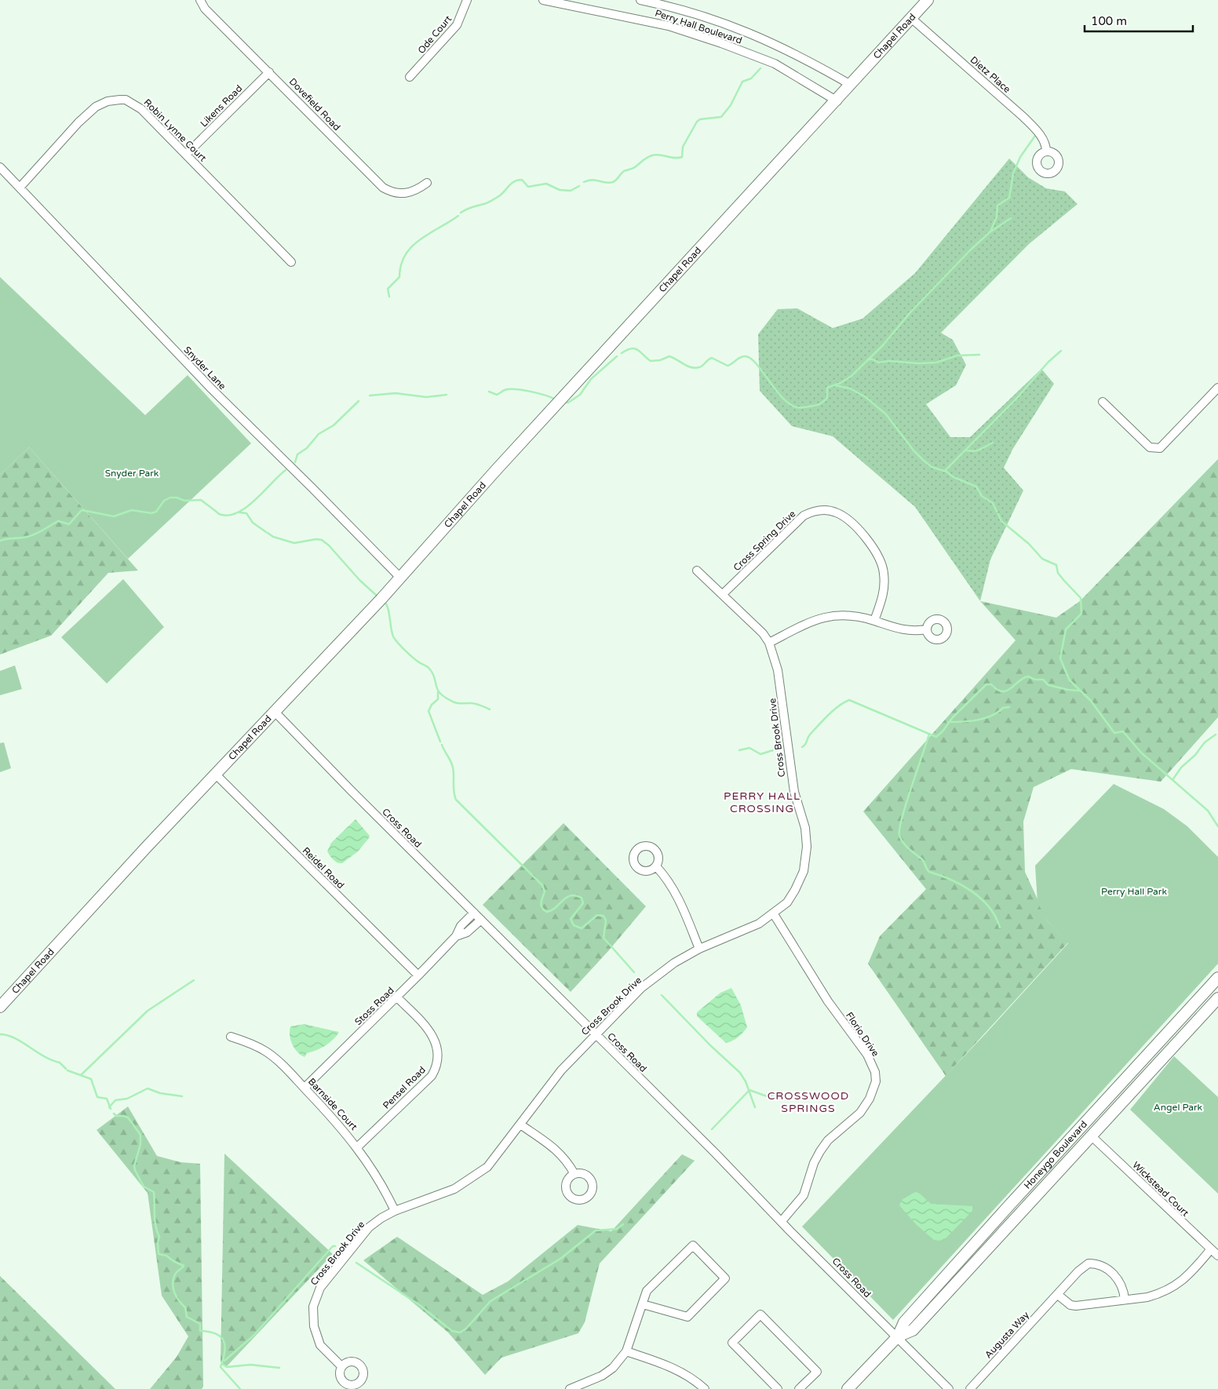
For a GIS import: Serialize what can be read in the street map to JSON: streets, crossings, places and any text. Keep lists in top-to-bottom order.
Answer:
{
  "streets": {
    "street": [
      "Perry Hall Boulevard",
      "Ode Court",
      "Chapel Road",
      "Dietz Place",
      "Dovefield Road",
      "Likens Road",
      "Robin Lynne Court",
      "Snyder Lane",
      "Cross Spring Drive",
      "Cross Brook Drive",
      "Cross Road",
      "Reidel Road",
      "Stoss Road",
      "Florio Drive",
      "Pensel Road",
      "Barnside Court",
      "Honeygo Boulevard",
      "Wickstead Court",
      "Augusta Way"
    ]
  },
  "crossings": [
    ["Perry Hall Boulevard", "Chapel Road"],
    ["Chapel Road", "Dietz Place"],
    ["Chapel Road", "Snyder Lane"],
    ["Chapel Road", "Cross Road"],
    ["Chapel Road", "Reidel Road"],
    ["Dovefield Road", "Likens Road"],
    ["Likens Road", "Robin Lynne Court"],
    ["Robin Lynne Court", "Snyder Lane"],
    ["Cross Spring Drive", "Cross Brook Drive"],
    ["Cross Brook Drive", "Cross Road"],
    ["Cross Brook Drive", "Florio Drive"],
    ["Cross Brook Drive", "Barnside Court"],
    ["Cross Road", "Stoss Road"],
    ["Cross Road", "Florio Drive"],
    ["Cross Road", "Honeygo Boulevard"],
    ["Reidel Road", "Stoss Road"],
    ["Stoss Road", "Pensel Road"],
    ["Stoss Road", "Barnside Court"],
    ["Pensel Road", "Barnside Court"],
    ["Honeygo Boulevard", "Wickstead Court"]
  ],
  "districts": ["PERRY HALL CROSSING", "CROSSWOOD SPRINGS"],
  "parks": ["Snyder Park", "Perry Hall Park", "Angel Park"],
  "scale_bar": "100 m"
}
